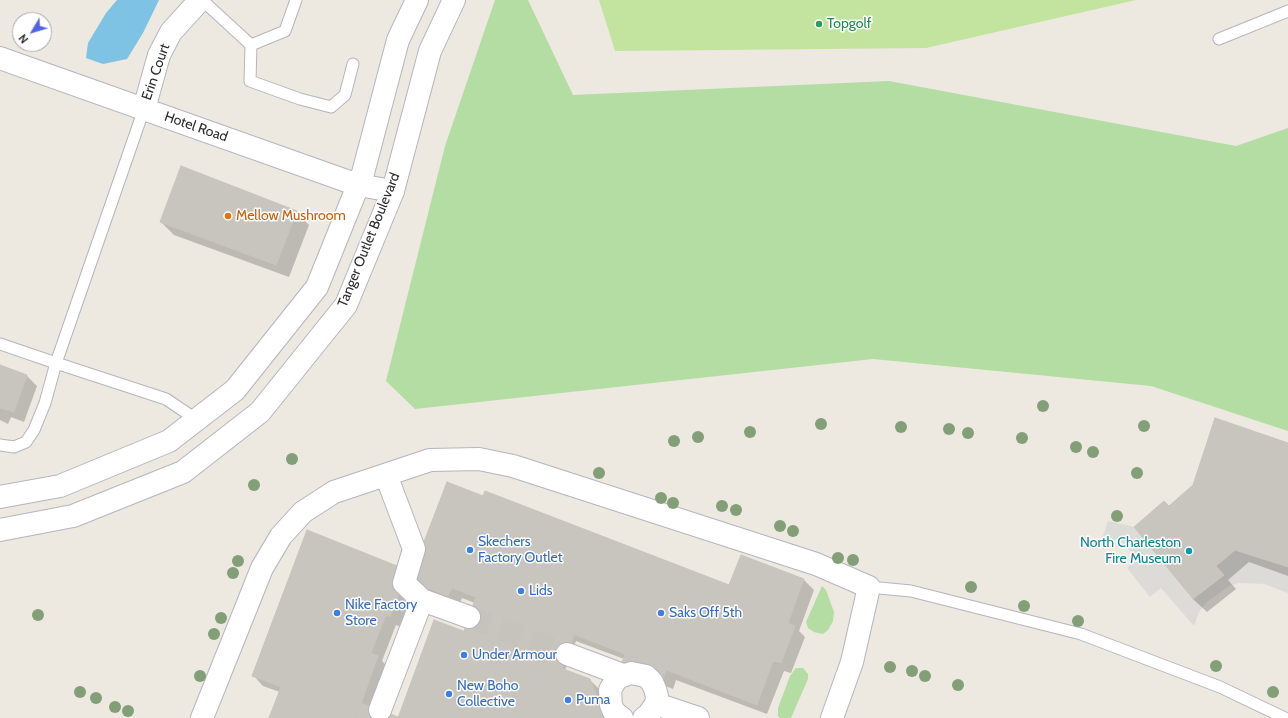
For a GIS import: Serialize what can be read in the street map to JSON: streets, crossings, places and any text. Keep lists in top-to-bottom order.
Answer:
{
  "streets": {
    "street": ["Erin Court", "Hotel Road", "Tanger Outlet Boulevard"]
  },
  "crossings": [
    ["Erin Court", "Hotel Road"],
    ["Hotel Road", "Tanger Outlet Boulevard"]
  ],
  "places": [
    "Topgolf",
    "Mellow Mushroom",
    "Skechers Factory Outlet",
    "North Charleston Fire Museum",
    "Lids",
    "Nike Factory Store",
    "Saks Off 5th",
    "Under Armour",
    "New Boho Collective",
    "Puma"
  ],
  "north": "bottom left"
}
